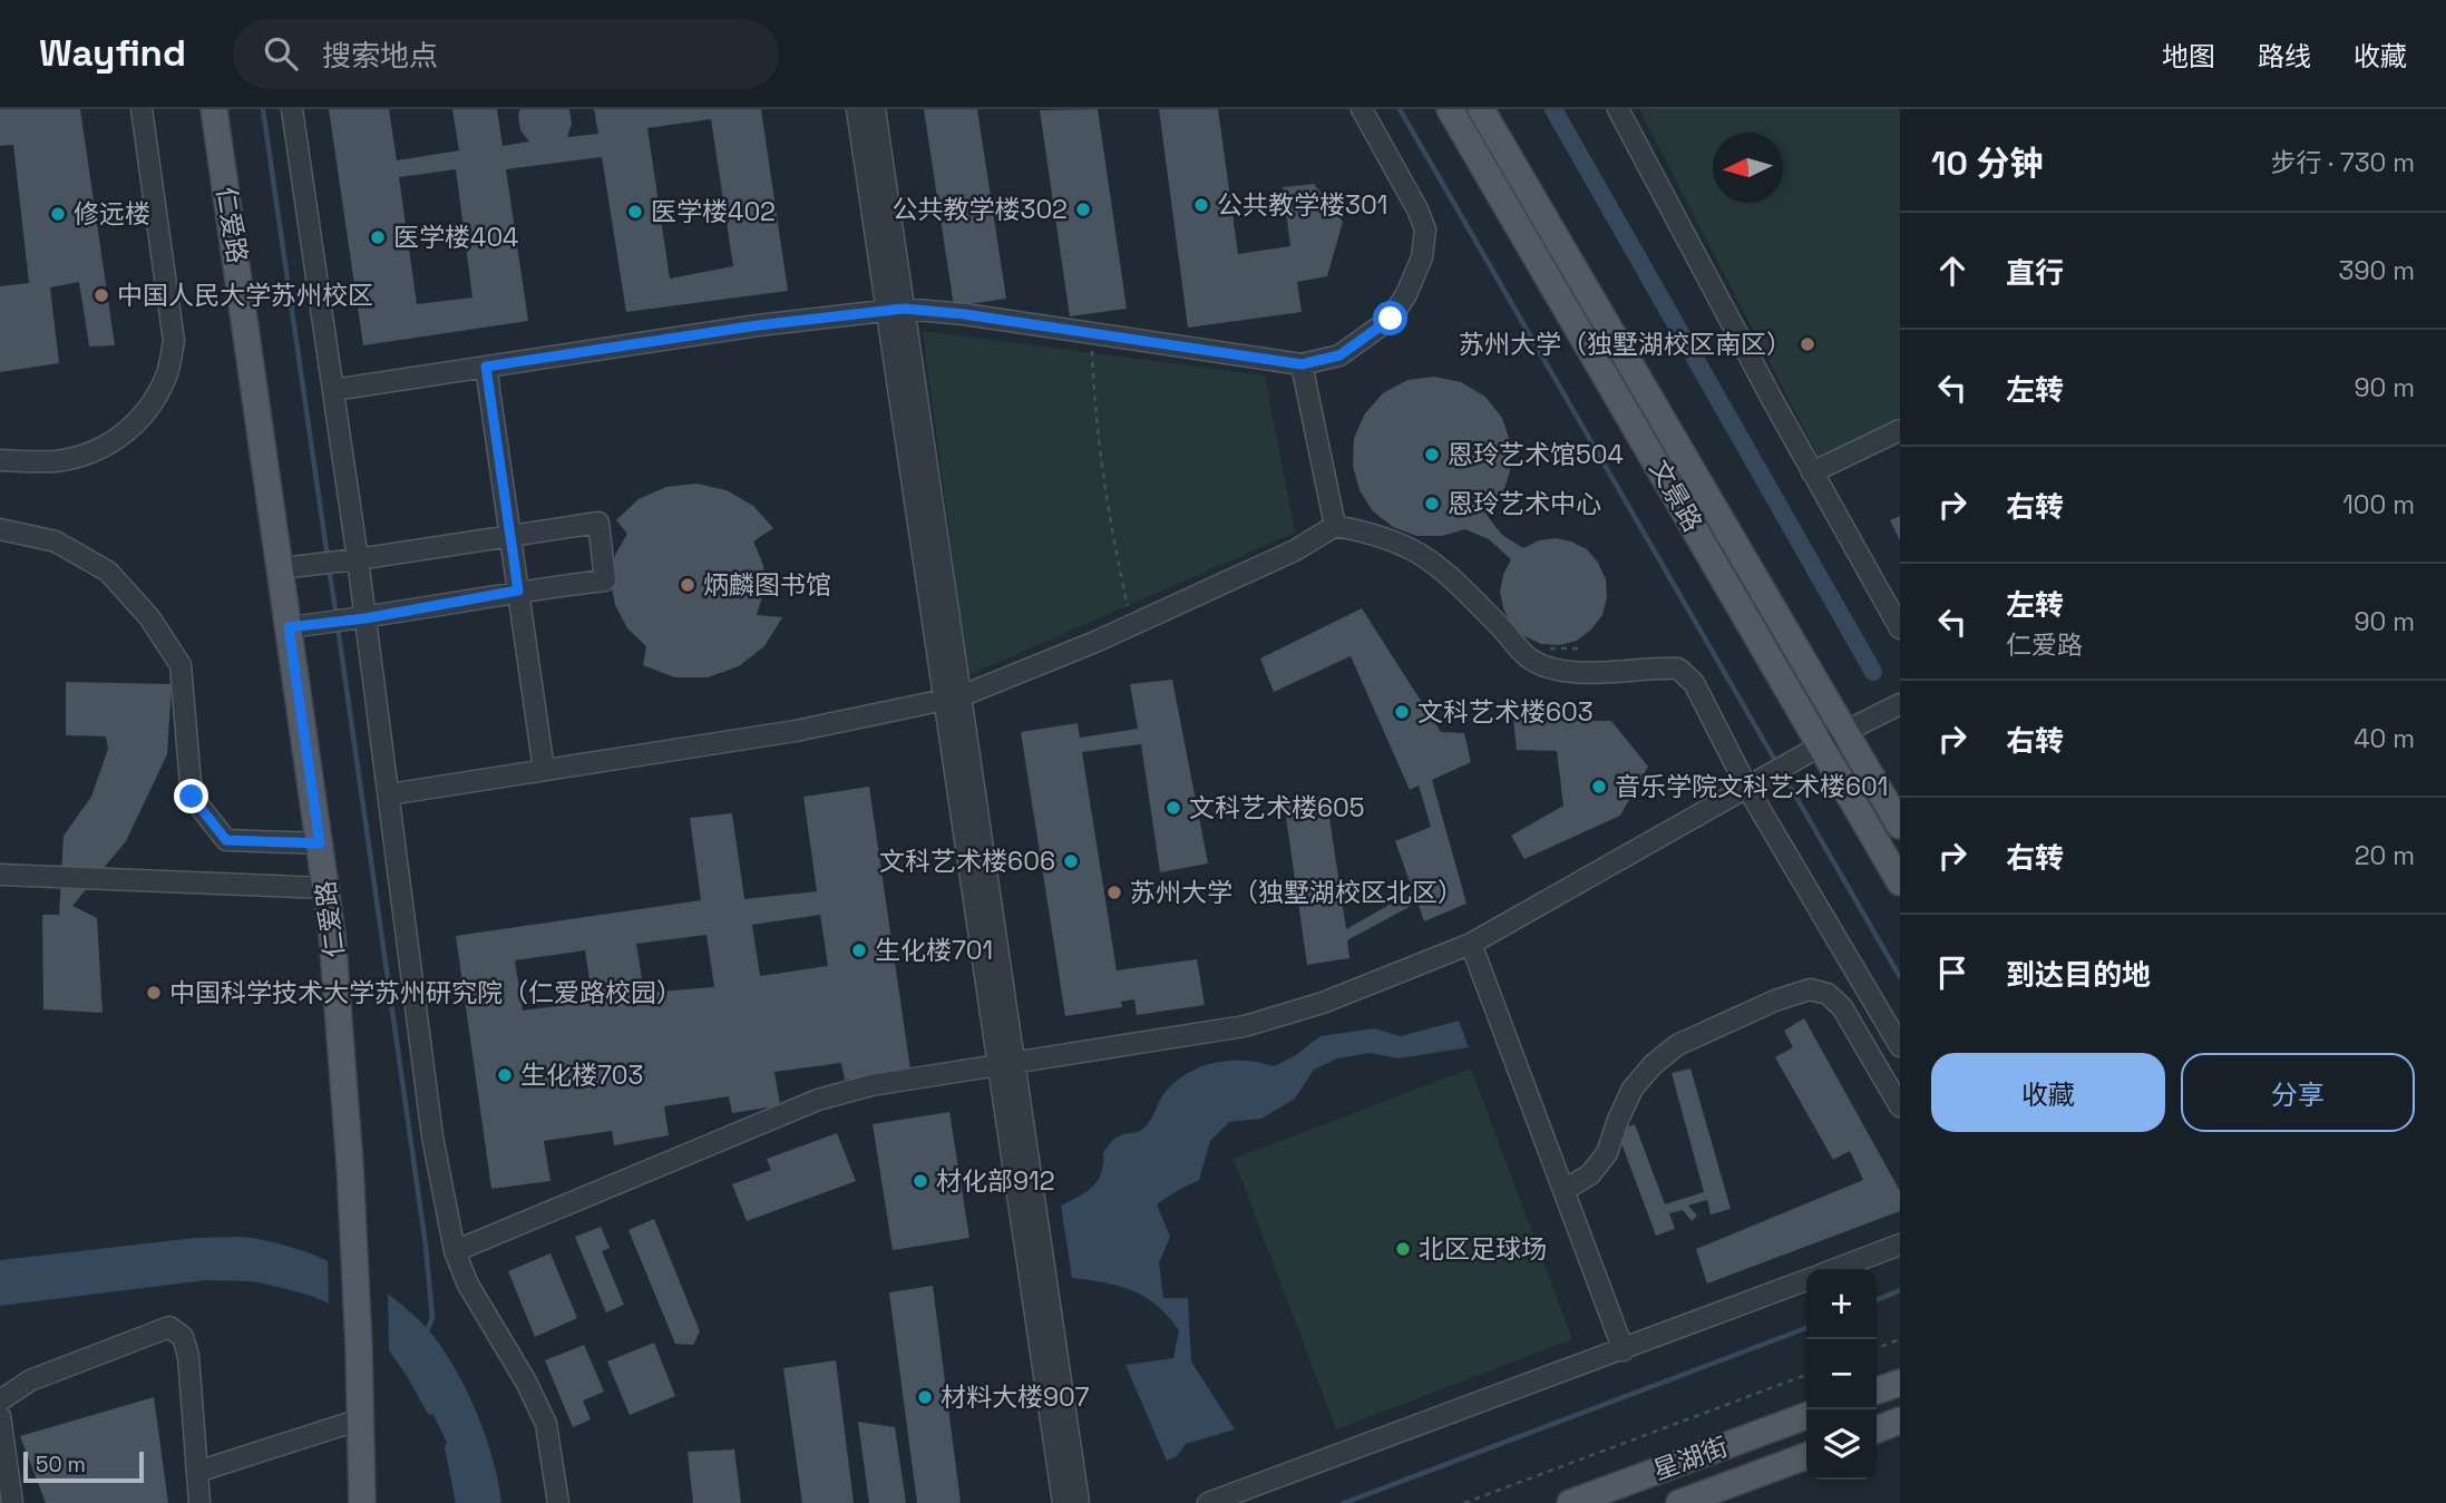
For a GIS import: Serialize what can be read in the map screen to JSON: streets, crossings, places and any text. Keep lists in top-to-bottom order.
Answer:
{
  "streets": {
    "main road": ["仁爱路", "文景路", "星湖街"]
  },
  "places": [
    "公共教学楼301",
    "公共教学楼302",
    "医学楼402",
    "修远楼",
    "医学楼404",
    "中国人民大学苏州校区",
    "苏州大学（独墅湖校区南区）",
    "恩玲艺术馆504",
    "恩玲艺术中心",
    "炳麟图书馆",
    "文科艺术楼603",
    "音乐学院文科艺术楼601",
    "文科艺术楼605",
    "文科艺术楼606",
    "苏州大学（独墅湖校区北区）",
    "生化楼701",
    "中国科学技术大学苏州研究院（仁爱路校园）",
    "生化楼703",
    "材化部912",
    "北区足球场",
    "材料大楼907"
  ],
  "scale_bar": "50 m",
  "north": "left",
  "page": {
    "header": "Wayfind",
    "search": "搜索地点",
    "nav": ["地图", "路线", "收藏"],
    "heading": ["10 分钟", "步行 · 730 m"],
    "list": [
      ["直行", "390 m"],
      ["左转", "90 m"],
      ["右转", "100 m"],
      ["左转", "仁爱路", "90 m"],
      ["右转", "40 m"],
      ["右转", "20 m"],
      "到达目的地"
    ],
    "buttons": ["收藏", "分享"],
    "map_buttons": ["+", "−"],
    "scale": "50 m"
  }
}
